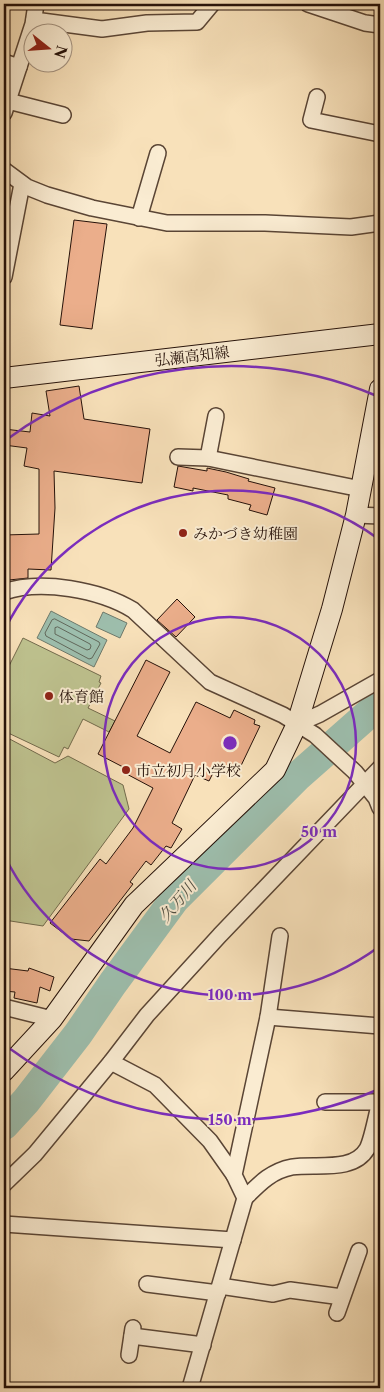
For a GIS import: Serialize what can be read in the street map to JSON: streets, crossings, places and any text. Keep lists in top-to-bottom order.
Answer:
{
  "streets": {
    "street": ["弘瀬高知線"]
  },
  "water": ["久万川"],
  "places": ["みかづき幼稚園", "体育館", "市立初月小学校"],
  "north": "right",
  "rings": ["50 m", "100 m", "150 m"]
}
